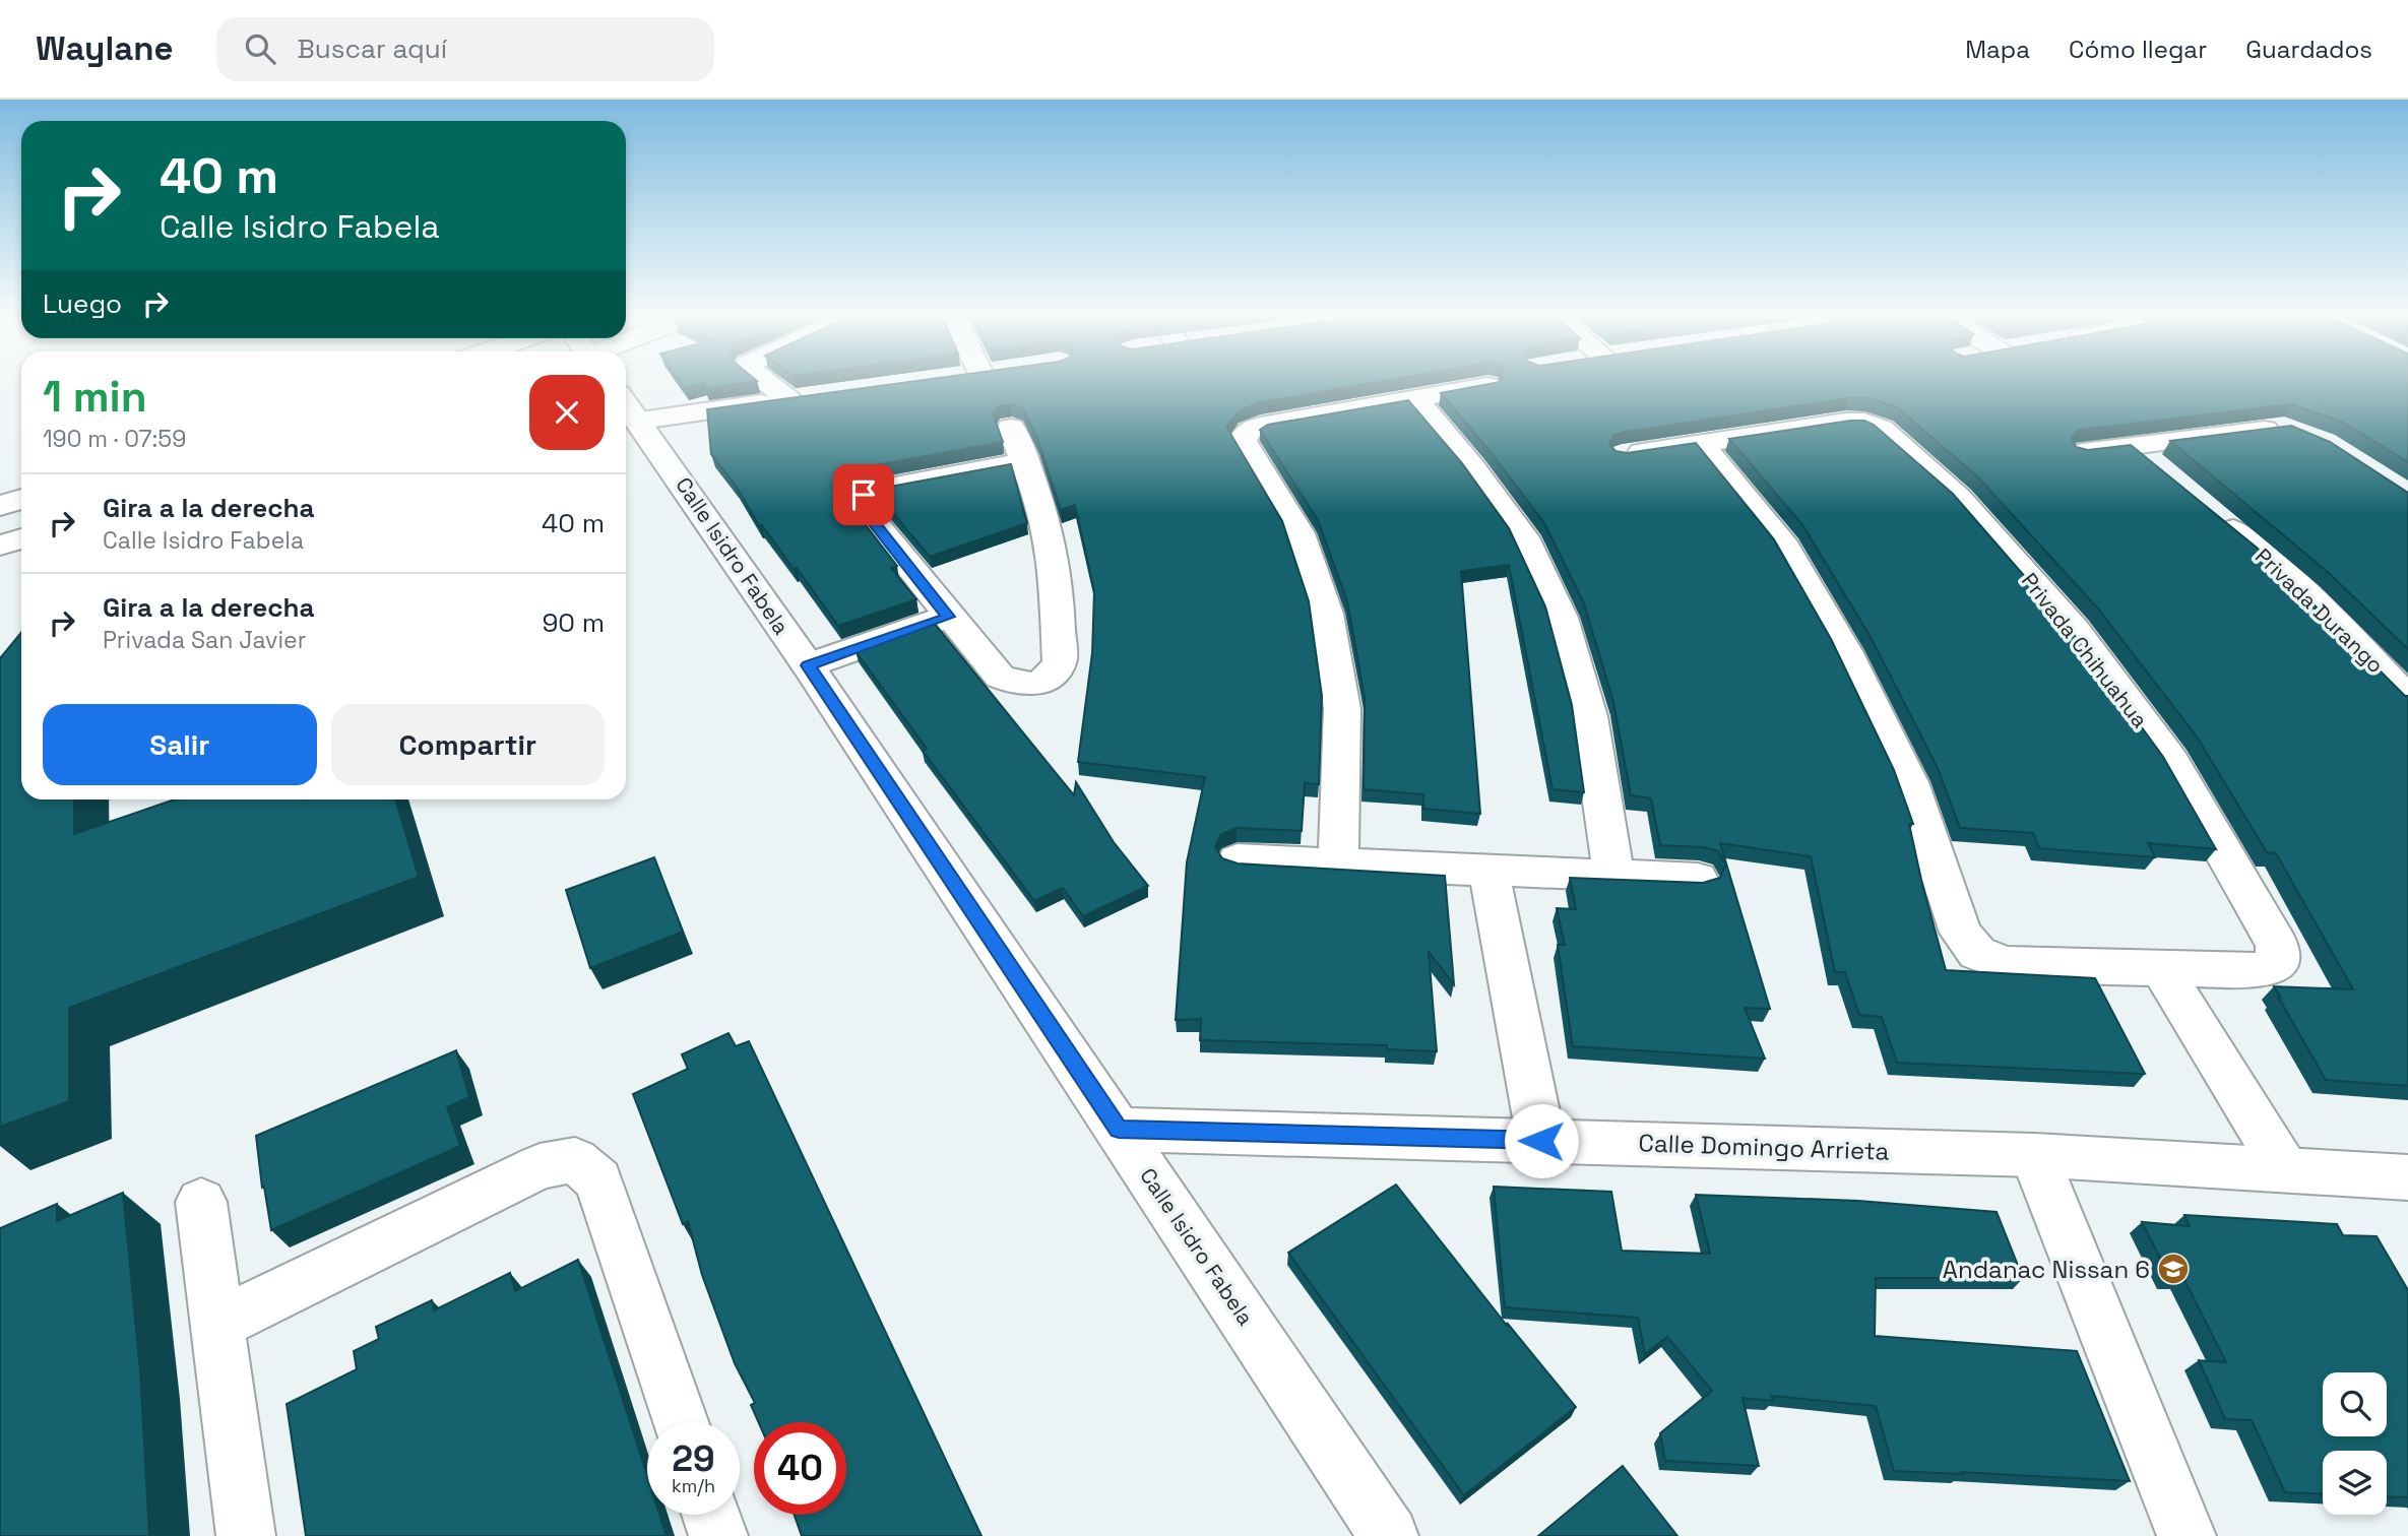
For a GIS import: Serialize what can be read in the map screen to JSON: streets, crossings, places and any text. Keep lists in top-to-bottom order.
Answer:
{
  "streets": {
    "street": [
      "Calle Isidro Fabela",
      "Privada Durango",
      "Privada Chihuahua",
      "Calle Domingo Arrieta"
    ]
  },
  "crossings": [
    ["Calle Isidro Fabela", "Calle Domingo Arrieta"]
  ],
  "places": {
    "school or university": ["Andanac Nissan 6"]
  },
  "page": {
    "header": "Waylane",
    "search": "Buscar aquí",
    "nav": ["Mapa", "Cómo llegar", "Guardados"],
    "turn": ["40 m", "Calle Isidro Fabela"],
    "then": "Luego",
    "heading": ["1 min", "190 m · 07:59"],
    "list": [
      {
        "name": "Gira a la derecha",
        "note": "Calle Isidro Fabela",
        "value": "40 m"
      },
      {
        "name": "Gira a la derecha",
        "note": "Privada San Javier",
        "value": "90 m"
      }
    ],
    "buttons": ["Salir", "Compartir"],
    "speed": "29 km/h",
    "limit": "40"
  }
}
